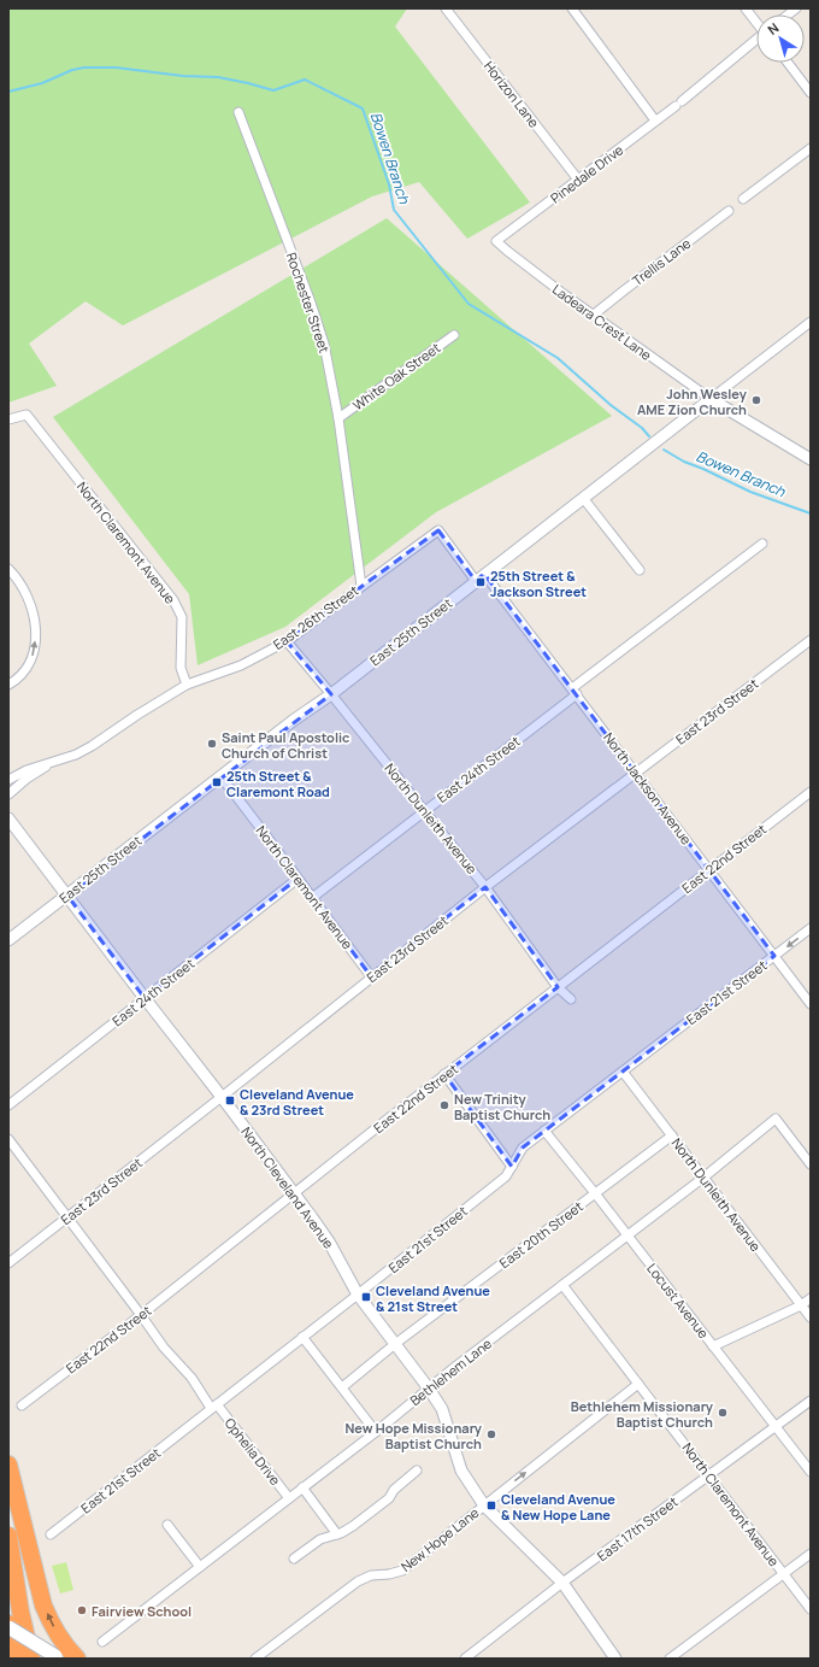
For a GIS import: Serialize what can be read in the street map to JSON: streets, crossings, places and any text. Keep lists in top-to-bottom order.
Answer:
{
  "streets": {
    "street": [
      "Horizon Lane",
      "Pinedale Drive",
      "Trellis Lane",
      "Rochester Street",
      "Ladeara Crest Lane",
      "White Oak Street",
      "North Claremont Avenue",
      "East 26th Street",
      "East 25th Street",
      "East 23rd Street",
      "East 24th Street",
      "North Jackson Avenue",
      "North Dunleith Avenue",
      "East 22nd Street",
      "East 21st Street",
      "North Cleveland Avenue",
      "East 20th Street",
      "Locust Avenue",
      "Bethlehem Lane",
      "Ophelia Drive",
      "East 17th Street",
      "New Hope Lane"
    ]
  },
  "crossings": [
    ["Horizon Lane", "Pinedale Drive"],
    ["Pinedale Drive", "Ladeara Crest Lane"],
    ["Trellis Lane", "Ladeara Crest Lane"],
    ["Rochester Street", "White Oak Street"],
    ["Rochester Street", "East 26th Street"],
    ["Ladeara Crest Lane", "East 25th Street"],
    ["North Claremont Avenue", "East 26th Street"],
    ["North Claremont Avenue", "East 25th Street"],
    ["North Claremont Avenue", "East 23rd Street"],
    ["North Claremont Avenue", "East 24th Street"],
    ["North Claremont Avenue", "Bethlehem Lane"],
    ["North Claremont Avenue", "East 17th Street"],
    ["North Claremont Avenue", "New Hope Lane"],
    ["East 26th Street", "North Jackson Avenue"],
    ["East 26th Street", "North Dunleith Avenue"],
    ["East 25th Street", "North Jackson Avenue"],
    ["East 25th Street", "North Dunleith Avenue"],
    ["East 25th Street", "North Cleveland Avenue"],
    ["East 23rd Street", "North Jackson Avenue"],
    ["East 23rd Street", "North Dunleith Avenue"],
    ["East 23rd Street", "North Cleveland Avenue"],
    ["East 23rd Street", "Ophelia Drive"],
    ["East 24th Street", "North Jackson Avenue"],
    ["East 24th Street", "North Dunleith Avenue"],
    ["East 24th Street", "North Cleveland Avenue"],
    ["North Jackson Avenue", "East 22nd Street"],
    ["North Jackson Avenue", "East 21st Street"],
    ["North Dunleith Avenue", "East 22nd Street"],
    ["North Dunleith Avenue", "East 21st Street"],
    ["North Dunleith Avenue", "East 20th Street"],
    ["North Dunleith Avenue", "Bethlehem Lane"],
    ["East 22nd Street", "North Cleveland Avenue"],
    ["East 22nd Street", "Ophelia Drive"],
    ["East 21st Street", "North Cleveland Avenue"],
    ["East 21st Street", "Locust Avenue"],
    ["East 21st Street", "Ophelia Drive"],
    ["North Cleveland Avenue", "East 20th Street"],
    ["North Cleveland Avenue", "Bethlehem Lane"],
    ["North Cleveland Avenue", "East 17th Street"],
    ["North Cleveland Avenue", "New Hope Lane"],
    ["East 20th Street", "Locust Avenue"],
    ["Locust Avenue", "Bethlehem Lane"],
    ["Locust Avenue", "East 17th Street"],
    ["Bethlehem Lane", "Ophelia Drive"]
  ],
  "one_way": ["New Hope Lane"],
  "water": ["Bowen Branch"],
  "places": {
    "other": [
      "John Wesley AME Zion Church",
      "Saint Paul Apostolic Church of Christ",
      "New Trinity Baptist Church",
      "Bethlehem Missionary Baptist Church",
      "New Hope Missionary Baptist Church",
      "Fairview School"
    ],
    "transit": [
      "25th Street & Jackson Street",
      "25th Street & Claremont Road",
      "Cleveland Avenue & 23rd Street",
      "Cleveland Avenue & 21st Street",
      "Cleveland Avenue & New Hope Lane"
    ]
  },
  "north": "top left"
}
